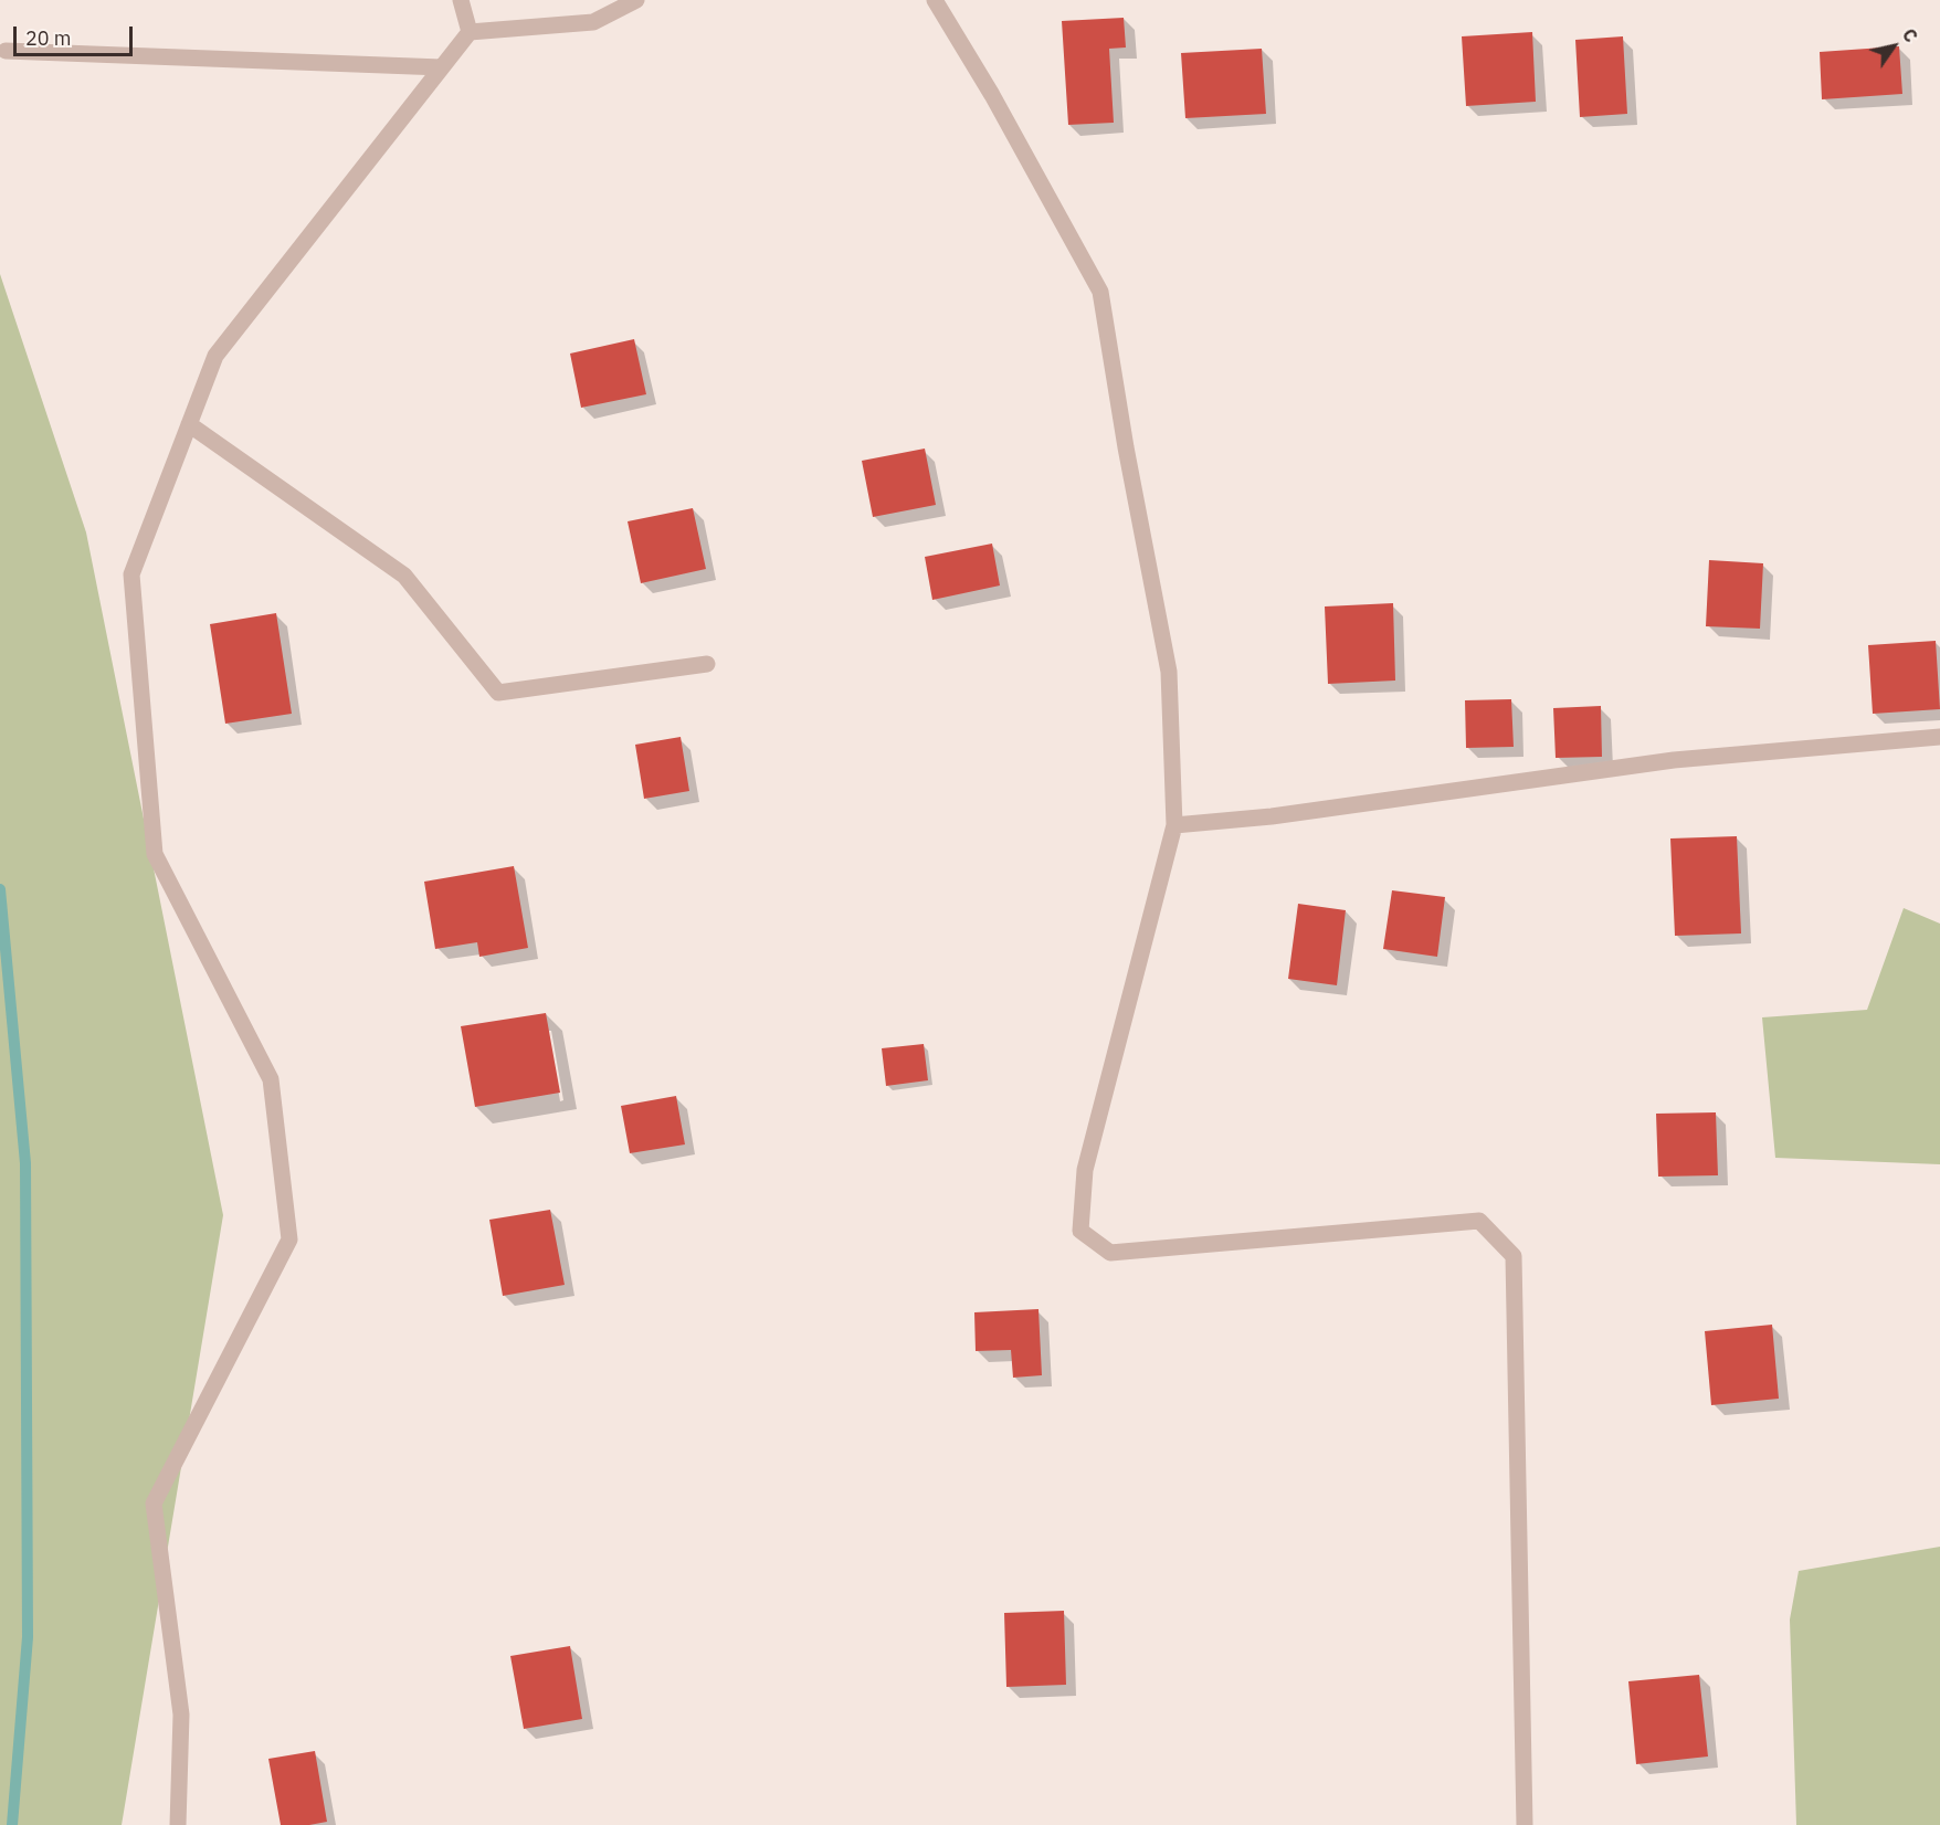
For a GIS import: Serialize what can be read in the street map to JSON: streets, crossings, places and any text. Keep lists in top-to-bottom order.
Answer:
{
  "scale_bar": "20 m",
  "north": "top right"
}
